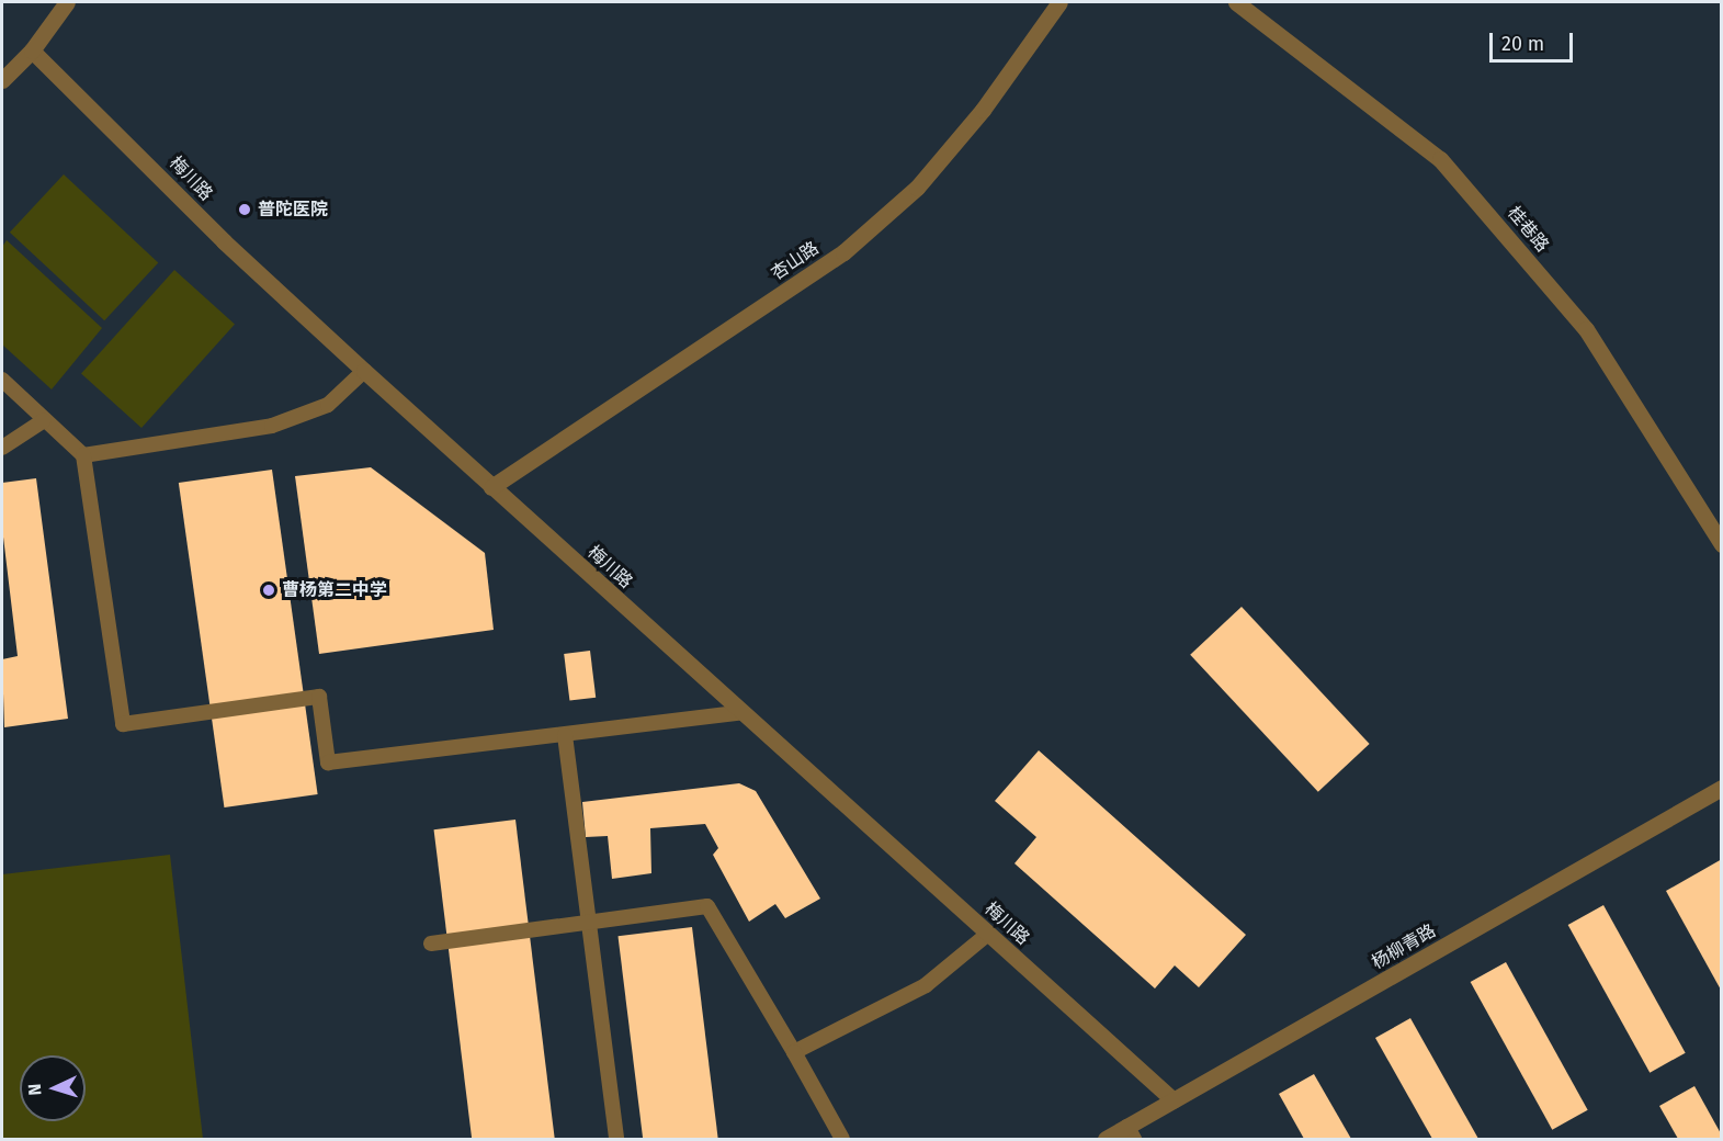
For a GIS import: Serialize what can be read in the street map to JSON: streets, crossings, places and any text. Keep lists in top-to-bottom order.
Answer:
{
  "streets": {
    "street": [
      "梅川路",
      "桂巷路",
      "杏山路",
      "杨柳青路"
    ]
  },
  "crossings": [
    ["梅川路", "杏山路"],
    ["梅川路", "杨柳青路"]
  ],
  "places": ["普陀医院", "曹杨第二中学"],
  "scale_bar": "20 m",
  "north": "left"
}
